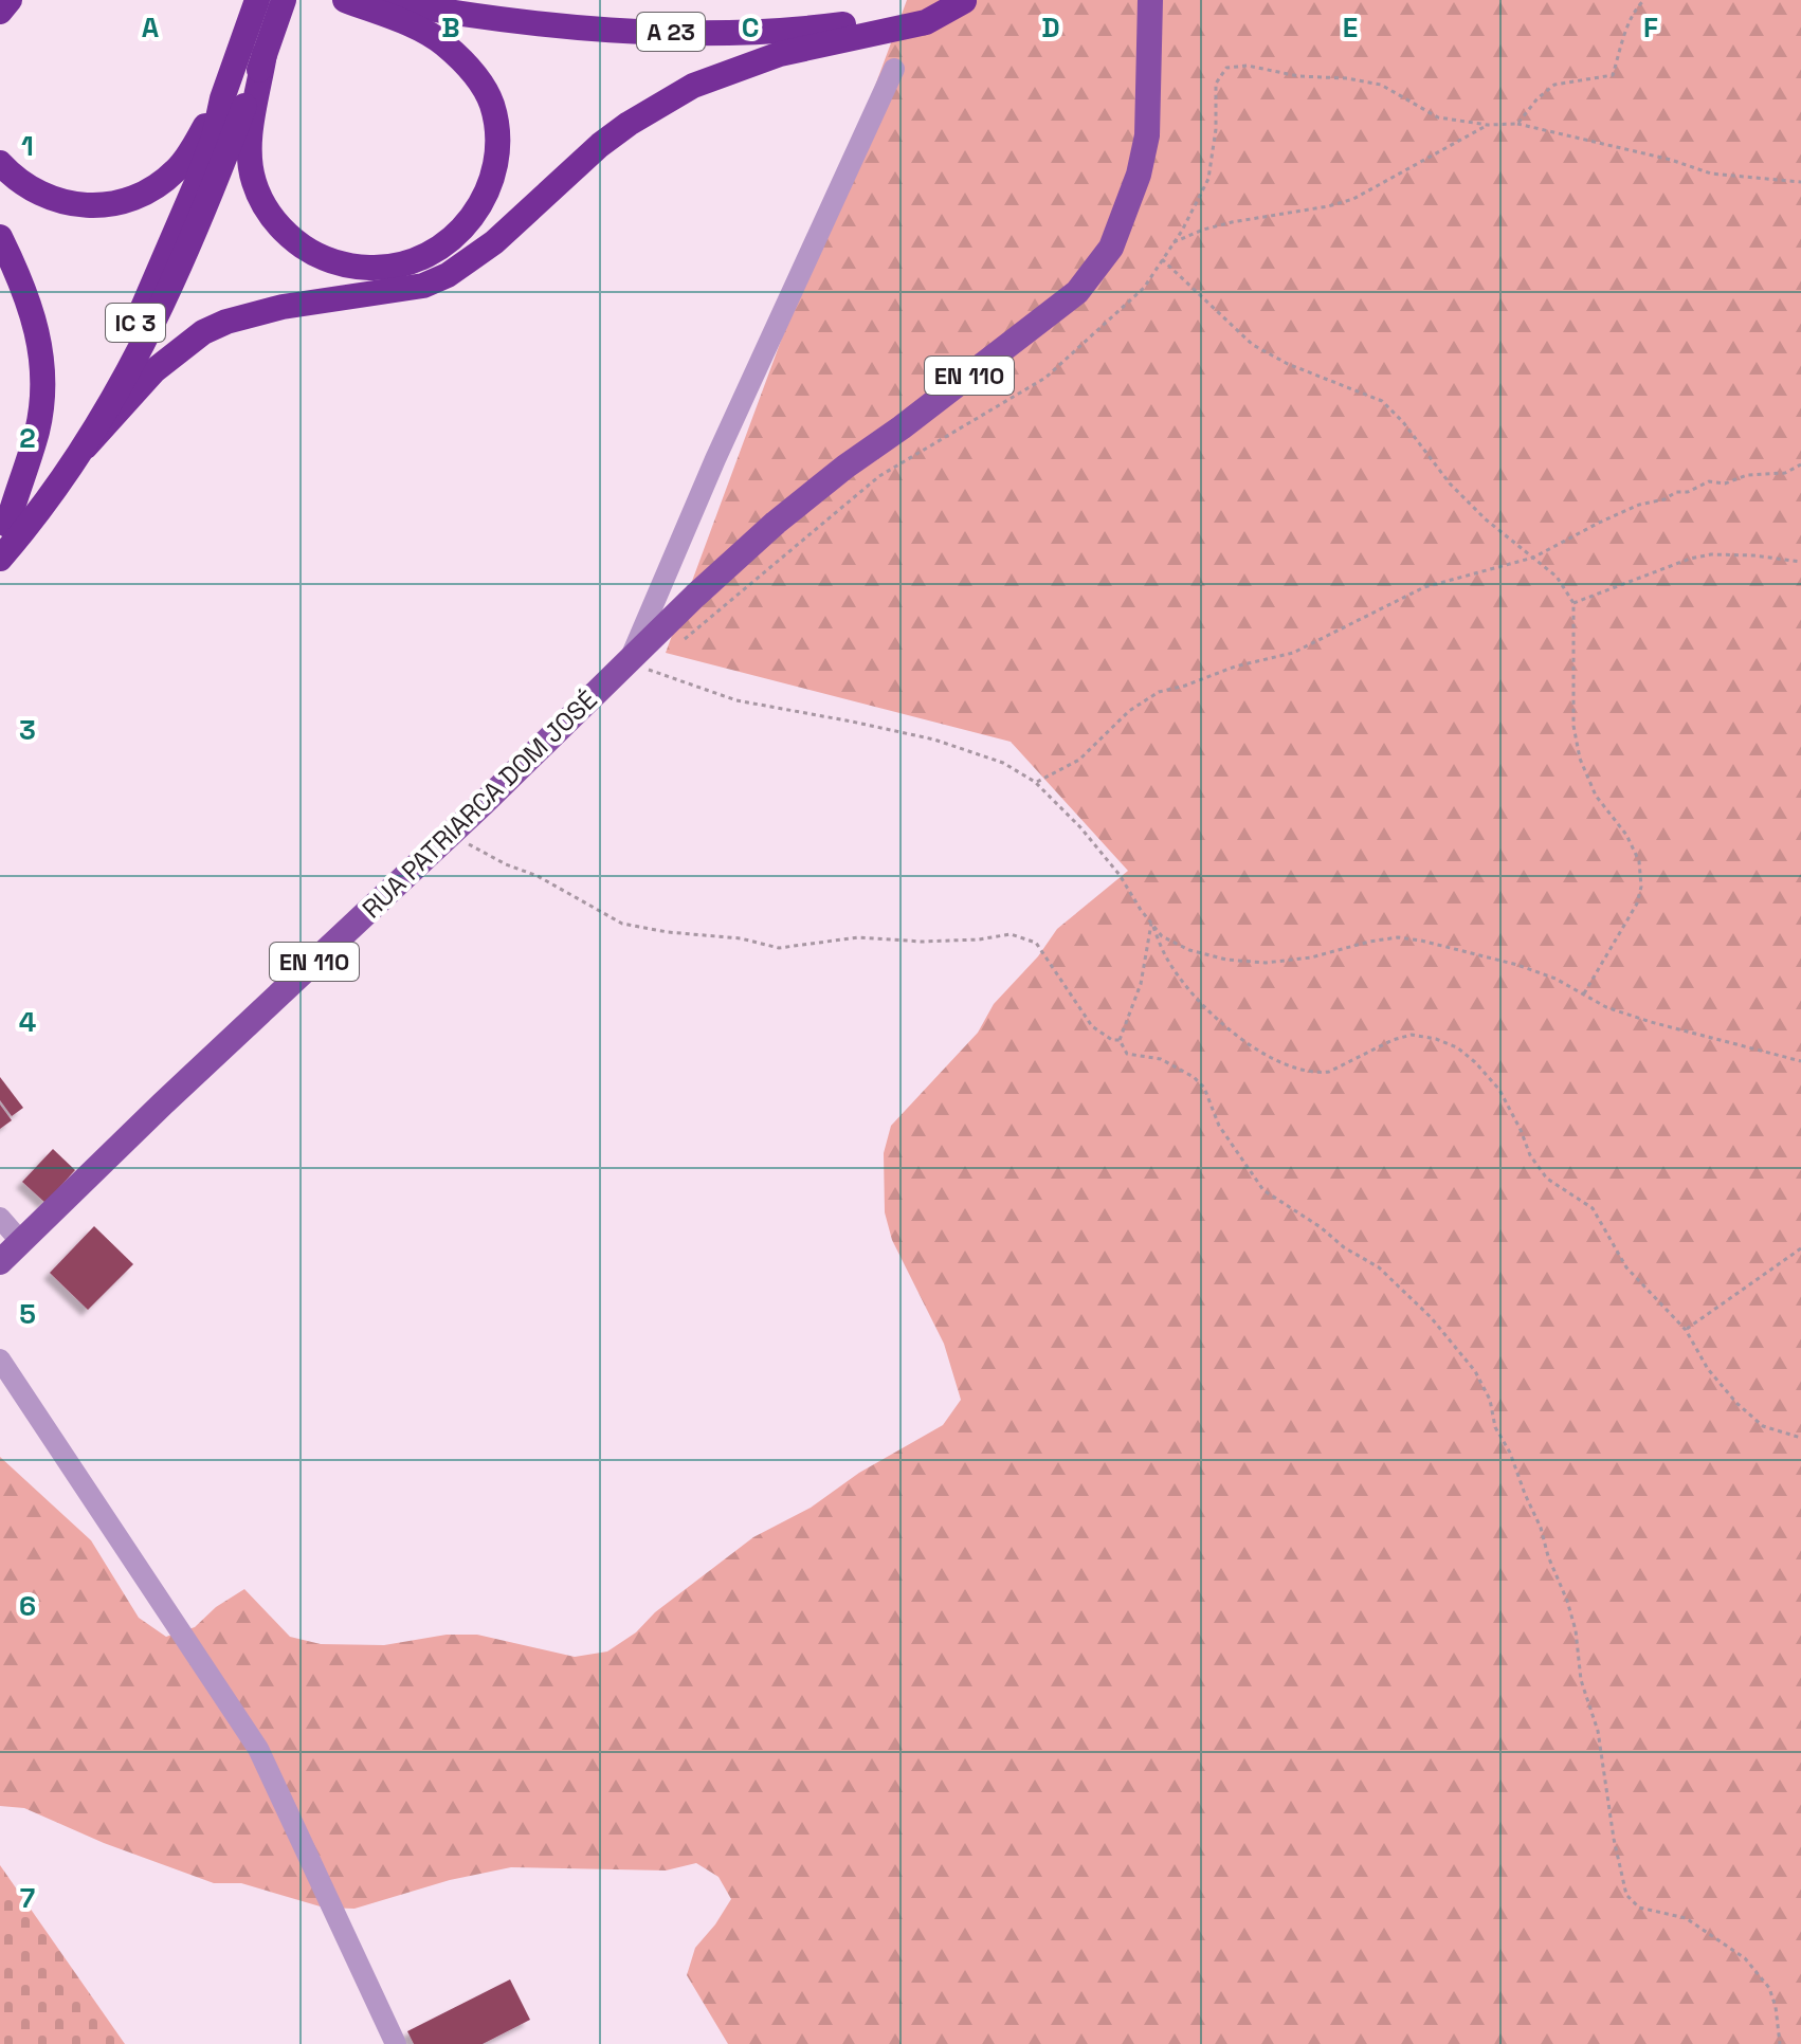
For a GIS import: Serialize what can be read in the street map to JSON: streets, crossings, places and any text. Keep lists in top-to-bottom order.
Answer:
{
  "streets": {
    "highway": ["A 23", "IC 3"],
    "main road": ["EN 110", "RUA PATRIARCA DOM JOSÉ"]
  },
  "crossings": [
    ["EN 110", "RUA PATRIARCA DOM JOSÉ"]
  ],
  "grid": {
    "columns": [
      "A",
      "B",
      "C",
      "D",
      "E",
      "F"
    ],
    "rows": [
      "1",
      "2",
      "3",
      "4",
      "5",
      "6",
      "7"
    ]
  }
}
